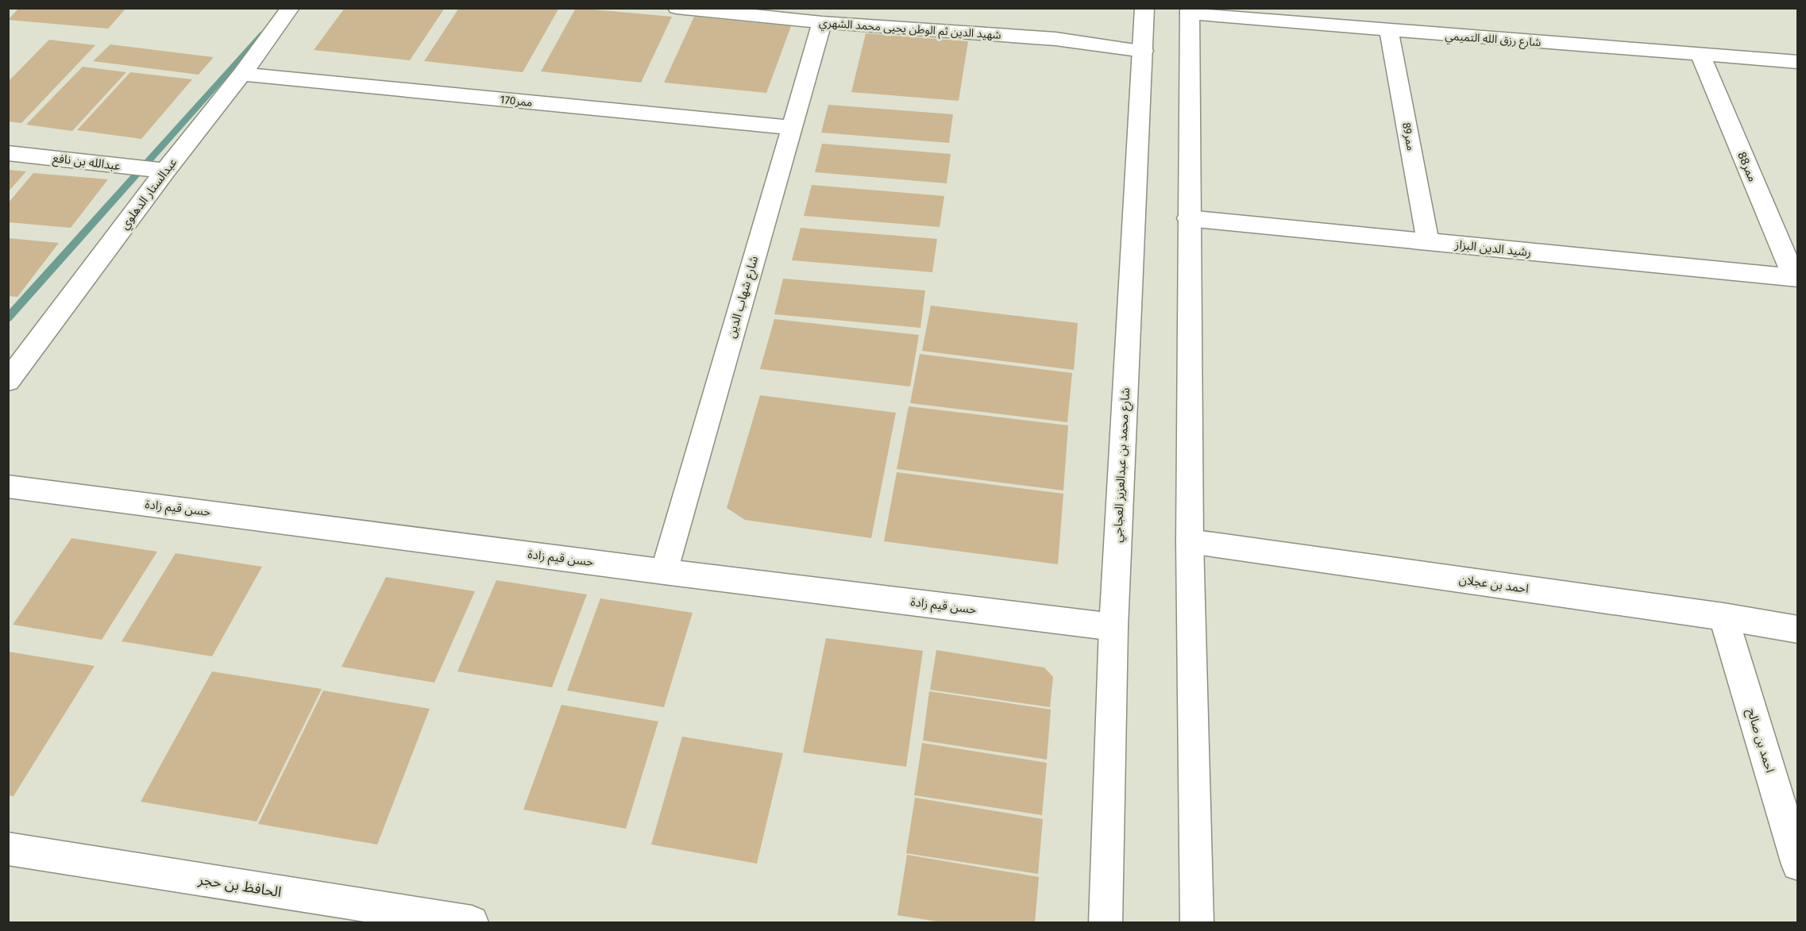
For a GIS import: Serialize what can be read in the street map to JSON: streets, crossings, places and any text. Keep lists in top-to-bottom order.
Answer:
{
  "streets": {
    "street": [
      "شهيد الدين ثم الوطن يحيى محمد الشهري",
      "شارع رزق الله التميمي",
      "ممر170",
      "ممر89",
      "عبدالله بن نافع",
      "ممر88",
      "عبدالستار الدهلوي",
      "رشيد الدين البزاز",
      "شارع شهاب الدين",
      "شارع محمد بن عبدالعزيز العجاجي",
      "حسن قيم زادة",
      "احمد بن عجلان",
      "احمد بن صالح",
      "الحافظ بن حجر"
    ]
  },
  "crossings": [
    ["شهيد الدين ثم الوطن يحيى محمد الشهري", "شارع شهاب الدين"],
    ["شهيد الدين ثم الوطن يحيى محمد الشهري", "شارع محمد بن عبدالعزيز العجاجي"],
    ["شارع رزق الله التميمي", "ممر89"],
    ["شارع رزق الله التميمي", "ممر88"],
    ["ممر170", "عبدالستار الدهلوي"],
    ["ممر170", "شارع شهاب الدين"],
    ["ممر89", "رشيد الدين البزاز"],
    ["عبدالله بن نافع", "عبدالستار الدهلوي"],
    ["ممر88", "رشيد الدين البزاز"],
    ["شارع شهاب الدين", "حسن قيم زادة"],
    ["شارع محمد بن عبدالعزيز العجاجي", "حسن قيم زادة"],
    ["احمد بن عجلان", "احمد بن صالح"]
  ]
}
